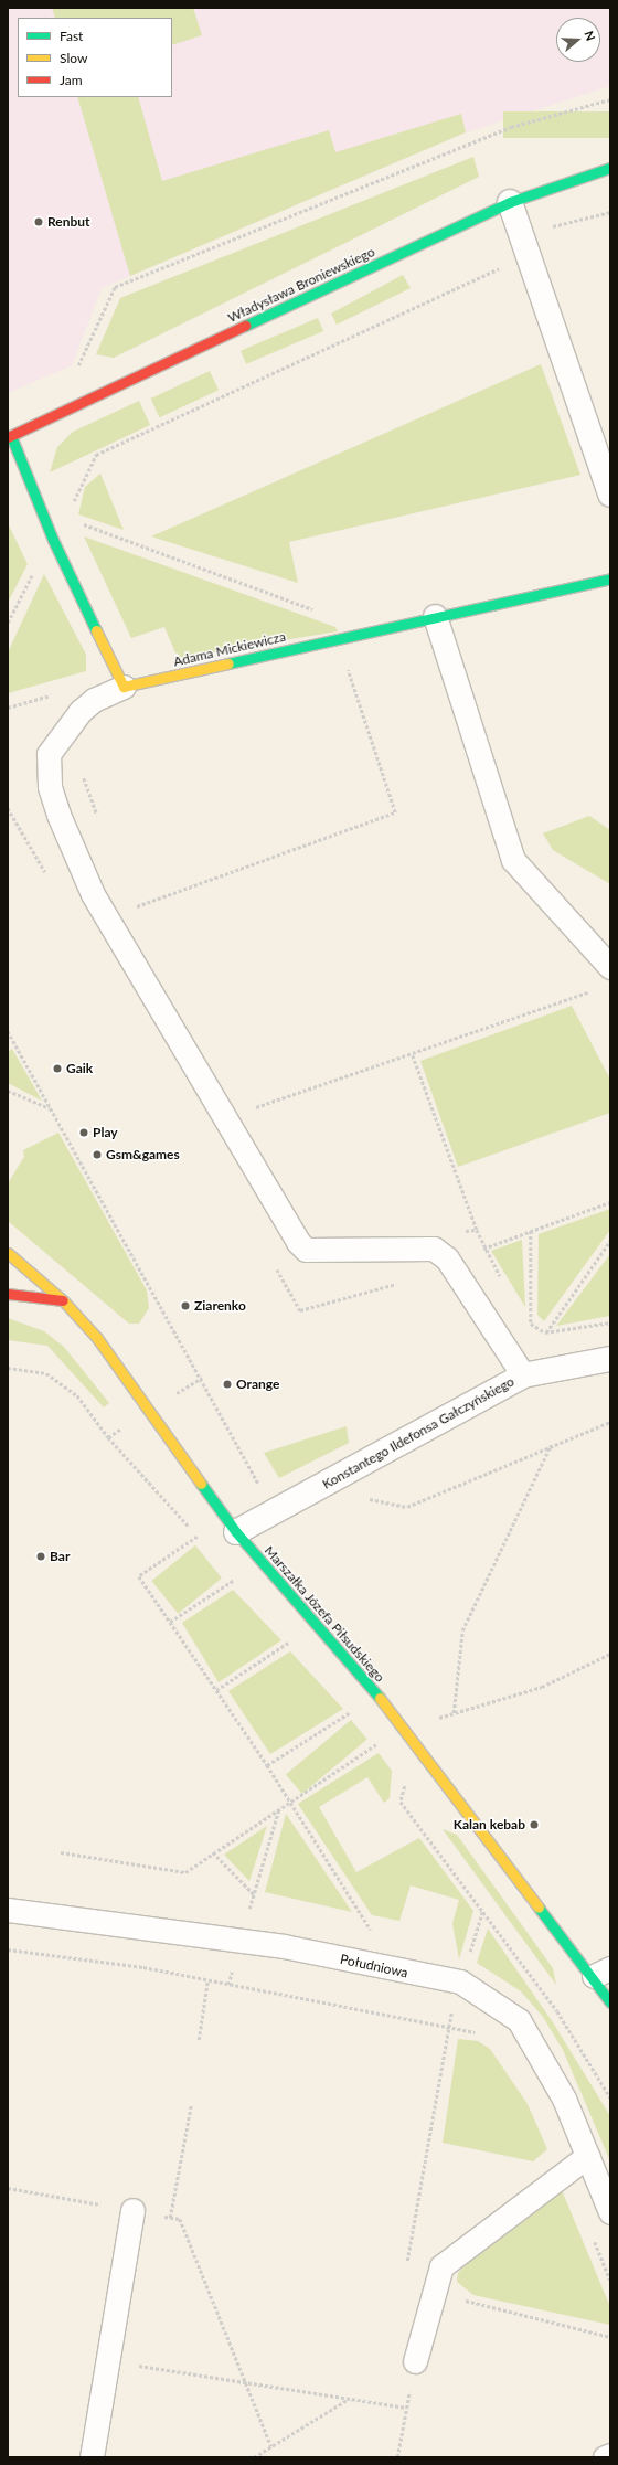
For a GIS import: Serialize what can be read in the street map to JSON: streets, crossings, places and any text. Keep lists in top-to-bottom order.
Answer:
{
  "streets": {
    "street": [
      "Władysława Broniewskiego",
      "Adama Mickiewicza",
      "Konstantego Ildefonsa Gałczyńskiego",
      "Marszałka Józefa Piłsudskiego"
    ],
    "lane": ["Południowa"]
  },
  "crossings": [
    ["Konstantego Ildefonsa Gałczyńskiego", "Marszałka Józefa Piłsudskiego"]
  ],
  "places": [
    "Renbut",
    "Gaik",
    "Play",
    "Gsm&games",
    "Ziarenko",
    "Orange",
    "Bar",
    "Kalan kebab"
  ],
  "legend": ["Fast", "Slow", "Jam"],
  "north": "right"
}
